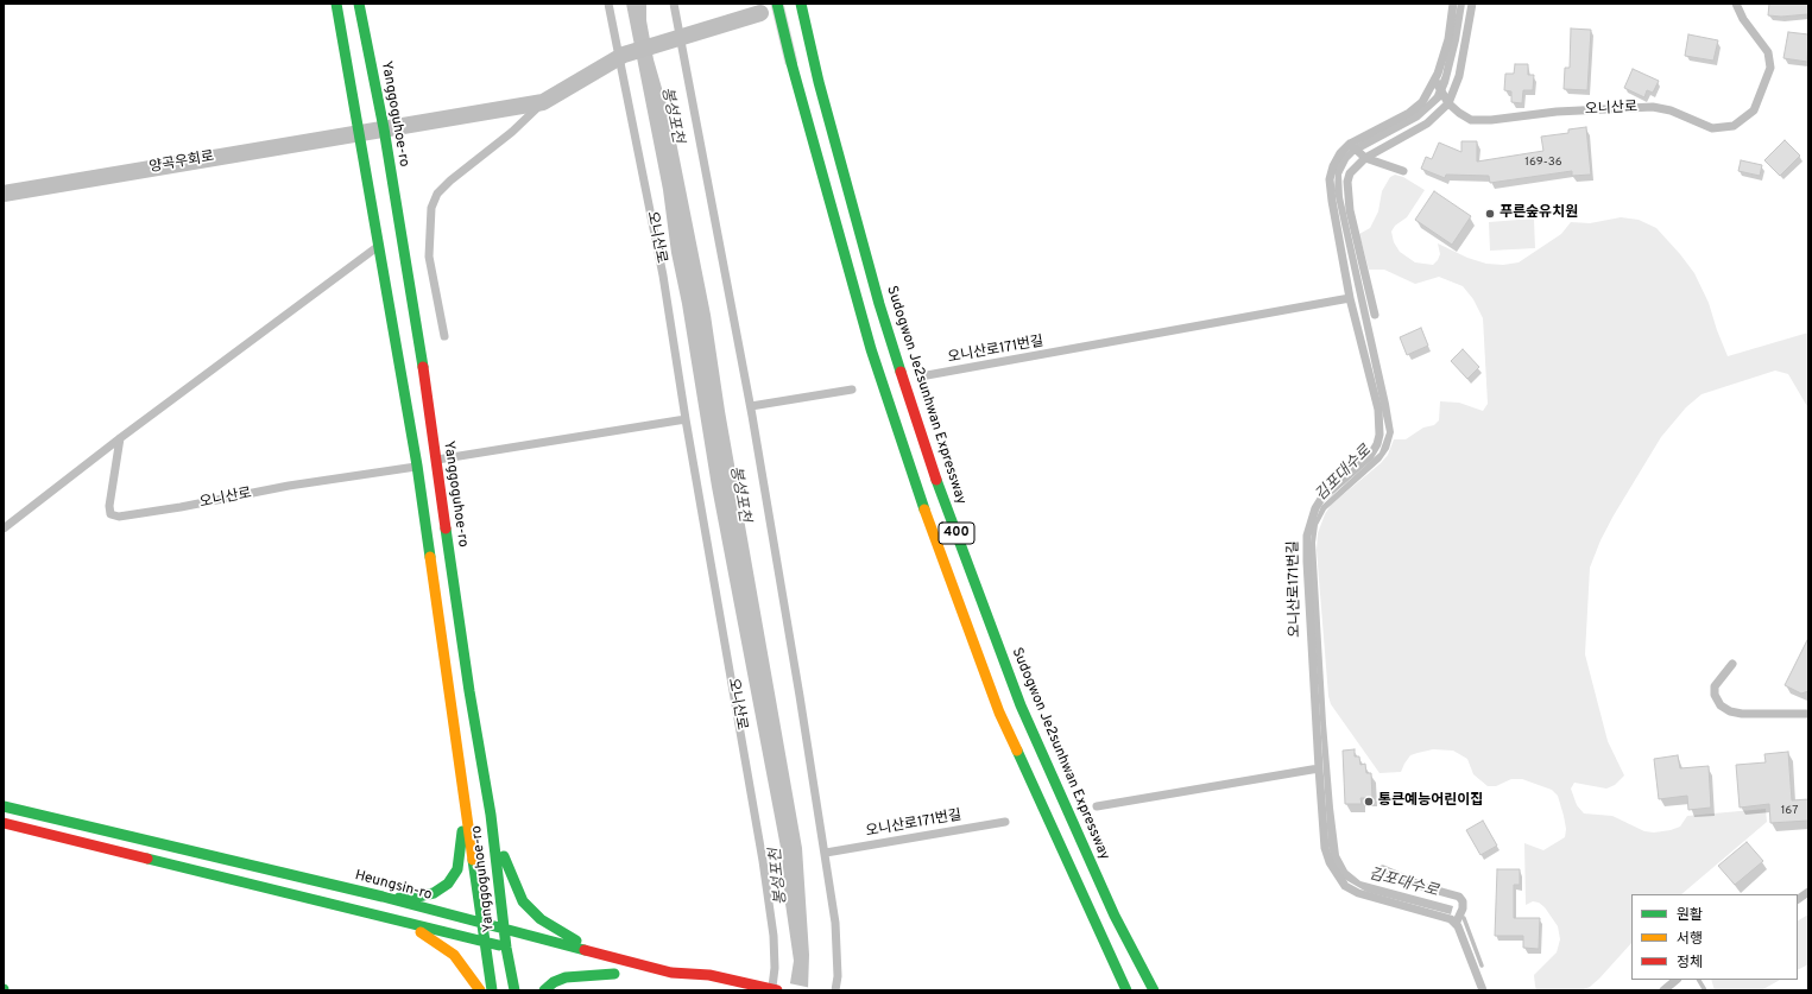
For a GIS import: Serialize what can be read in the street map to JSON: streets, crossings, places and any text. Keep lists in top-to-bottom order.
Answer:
{
  "streets": {
    "main road": [
      "Yanggoguhoe-ro",
      "Sudogwon Je2sunhwan Expressway",
      "400",
      "Heungsin-ro"
    ],
    "street": ["양곡우회로"],
    "lane": ["오니산로", "오니산로171번길"]
  },
  "crossings": [
    ["오니산로", "Yanggoguhoe-ro"],
    ["오니산로", "오니산로171번길"],
    ["오니산로", "Heungsin-ro"],
    ["Yanggoguhoe-ro", "양곡우회로"],
    ["Yanggoguhoe-ro", "Heungsin-ro"]
  ],
  "water": ["봉성포천", "김포대수로"],
  "places": ["푸른숲유치원", "통큰예능어린이집"],
  "house_numbers": ["169-36", "167"],
  "legend": ["원활", "서행", "정체"]
}
